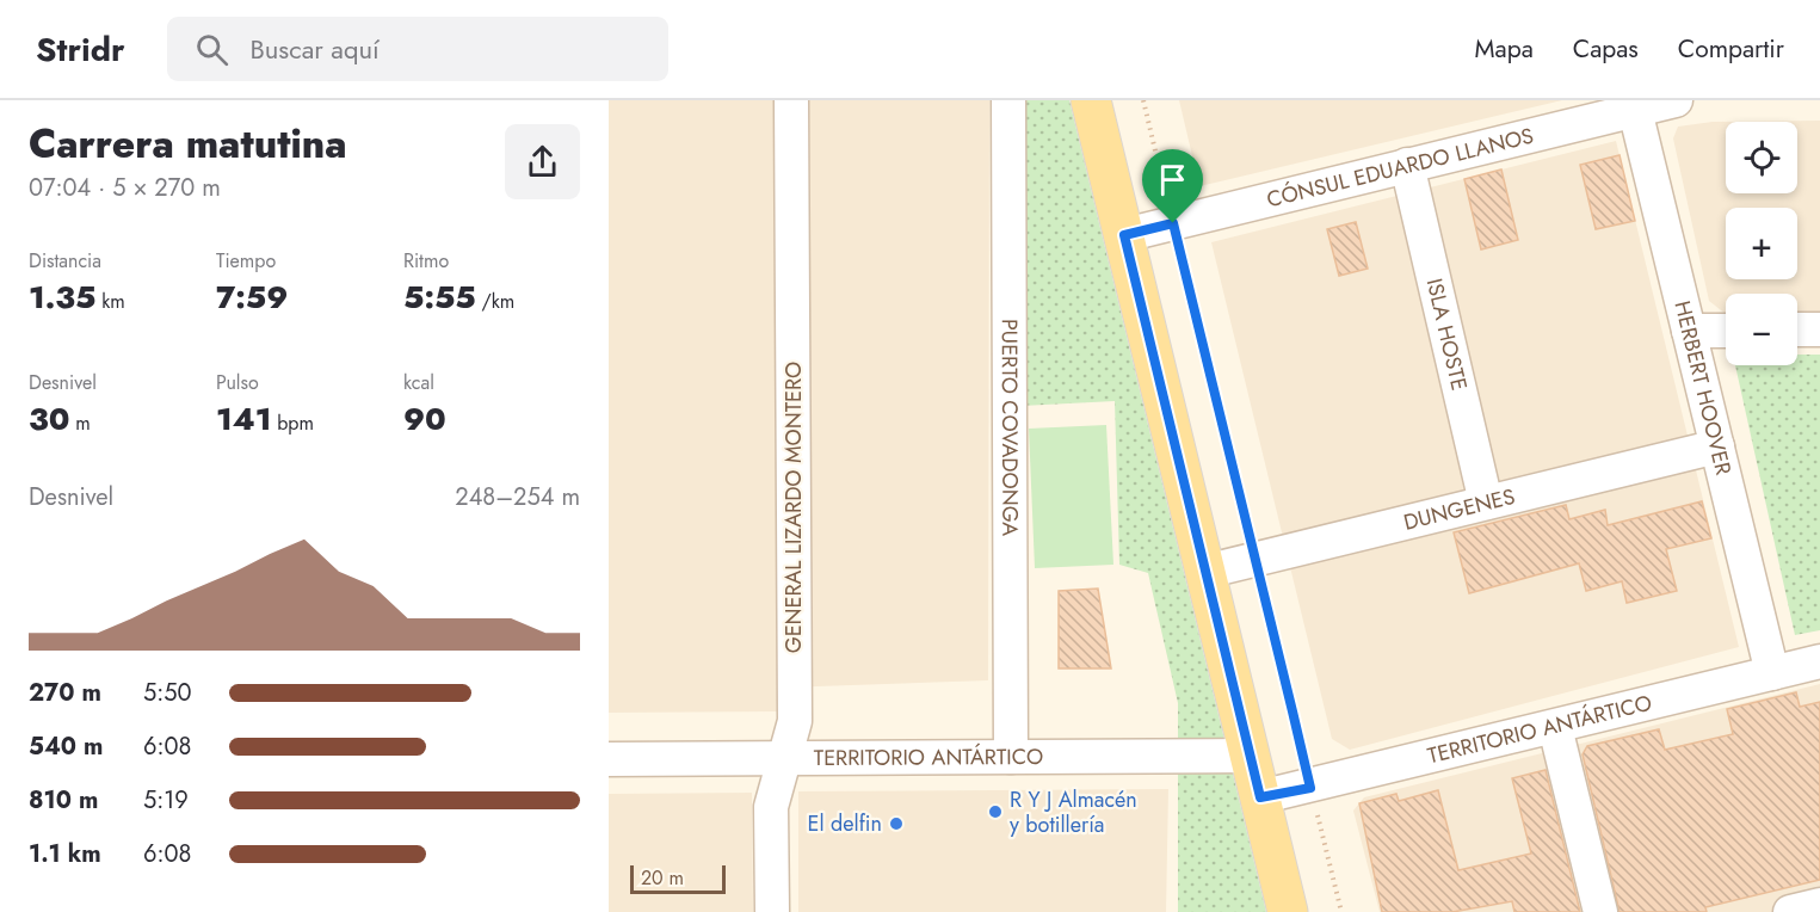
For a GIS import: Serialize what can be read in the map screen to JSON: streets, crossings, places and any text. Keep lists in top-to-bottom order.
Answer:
{
  "streets": {
    "street": [
      "CÓNSUL EDUARDO LLANOS",
      "ISLA HOSTE",
      "HERBERT HOOVER",
      "PUERTO COVADONGA",
      "GENERAL LIZARDO MONTERO",
      "DUNGENES",
      "TERRITORIO ANTÁRTICO"
    ]
  },
  "crossings": [
    ["CÓNSUL EDUARDO LLANOS", "ISLA HOSTE"],
    ["CÓNSUL EDUARDO LLANOS", "HERBERT HOOVER"],
    ["ISLA HOSTE", "DUNGENES"],
    ["HERBERT HOOVER", "DUNGENES"],
    ["HERBERT HOOVER", "TERRITORIO ANTÁRTICO"],
    ["PUERTO COVADONGA", "TERRITORIO ANTÁRTICO"],
    ["GENERAL LIZARDO MONTERO", "TERRITORIO ANTÁRTICO"]
  ],
  "places": ["R Y J Almacén y botillería", "El delfin"],
  "scale_bar": "20 m",
  "page": {
    "header": "Stridr",
    "search": "Buscar aquí",
    "nav": ["Mapa", "Capas", "Compartir"],
    "heading": ["Carrera matutina", "07:04 · 5 × 270 m"],
    "map_buttons": ["+", "−"],
    "stats": [
      ["Distancia", "1.35 km"],
      ["Tiempo", "7:59"],
      ["Ritmo", "5:55 /km"],
      ["Desnivel", "30 m"],
      ["Pulso", "141 bpm"],
      ["kcal", "90"]
    ],
    "chart": ["Desnivel", "248–254 m"],
    "list": [
      {
        "name": "270 m",
        "note": "5:50"
      },
      {
        "name": "540 m",
        "note": "6:08"
      },
      {
        "name": "810 m",
        "note": "5:19"
      },
      {
        "name": "1.1 km",
        "note": "6:08"
      }
    ],
    "scale": "20 m"
  }
}
